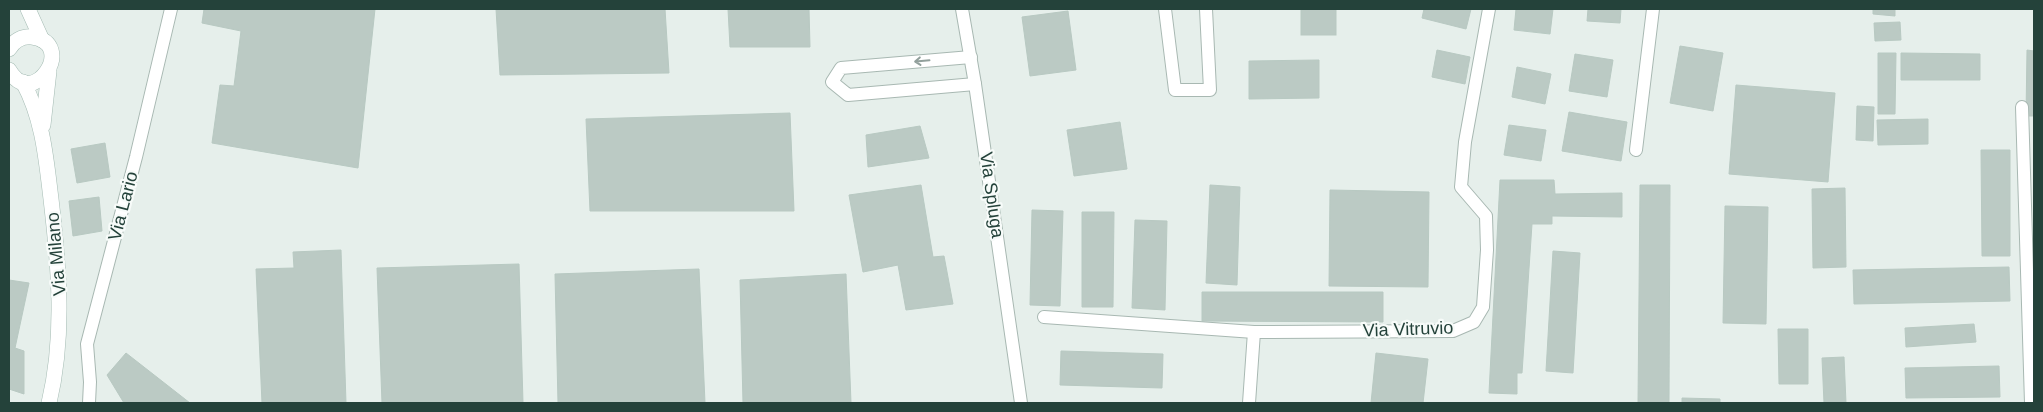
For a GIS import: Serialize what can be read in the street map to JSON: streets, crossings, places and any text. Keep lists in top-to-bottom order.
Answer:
{
  "streets": {
    "main road": ["Via Milano"],
    "street": ["Via Spluga", "Via Lario", "Via Vitruvio"]
  }
}
